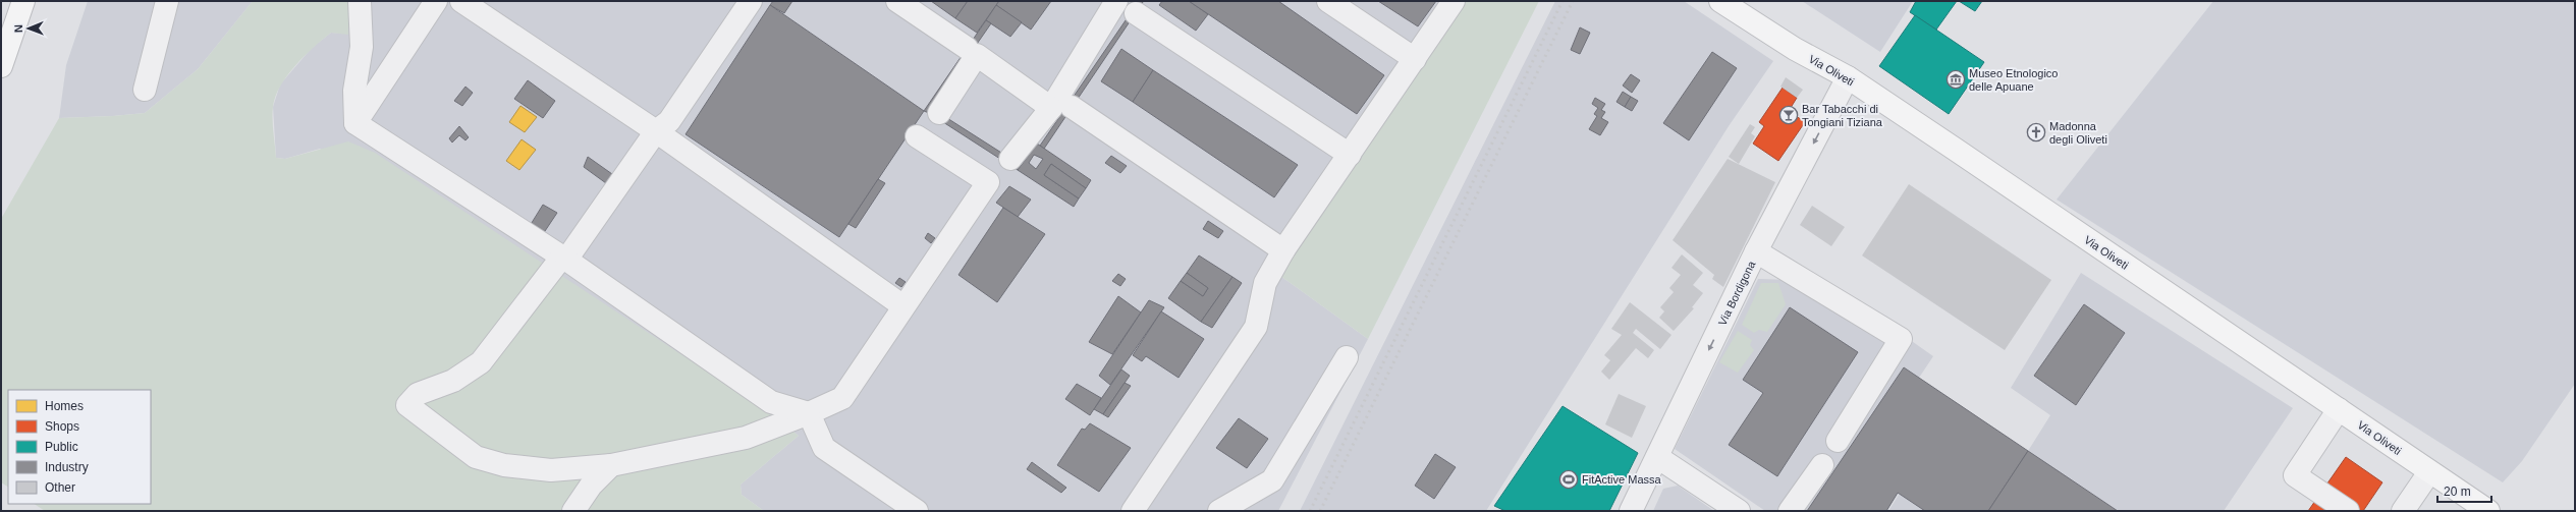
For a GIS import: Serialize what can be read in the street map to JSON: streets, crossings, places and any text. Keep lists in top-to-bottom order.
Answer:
{
  "streets": {
    "main road": ["Via Oliveti"],
    "street": ["Via Bordigona"]
  },
  "crossings": [
    ["Via Oliveti", "Via Bordigona"]
  ],
  "one_way": ["Via Bordigona"],
  "places": {
    "museum": ["Museo Etnologico delle Apuane"],
    "bar": ["Bar Tabacchi di Tongiani Tiziana"],
    "church": ["Madonna degli Oliveti"],
    "sports": ["FitActive Massa"]
  },
  "legend": [
    "Homes",
    "Shops",
    "Public",
    "Industry",
    "Other"
  ],
  "scale_bar": "20 m",
  "north": "left"
}
